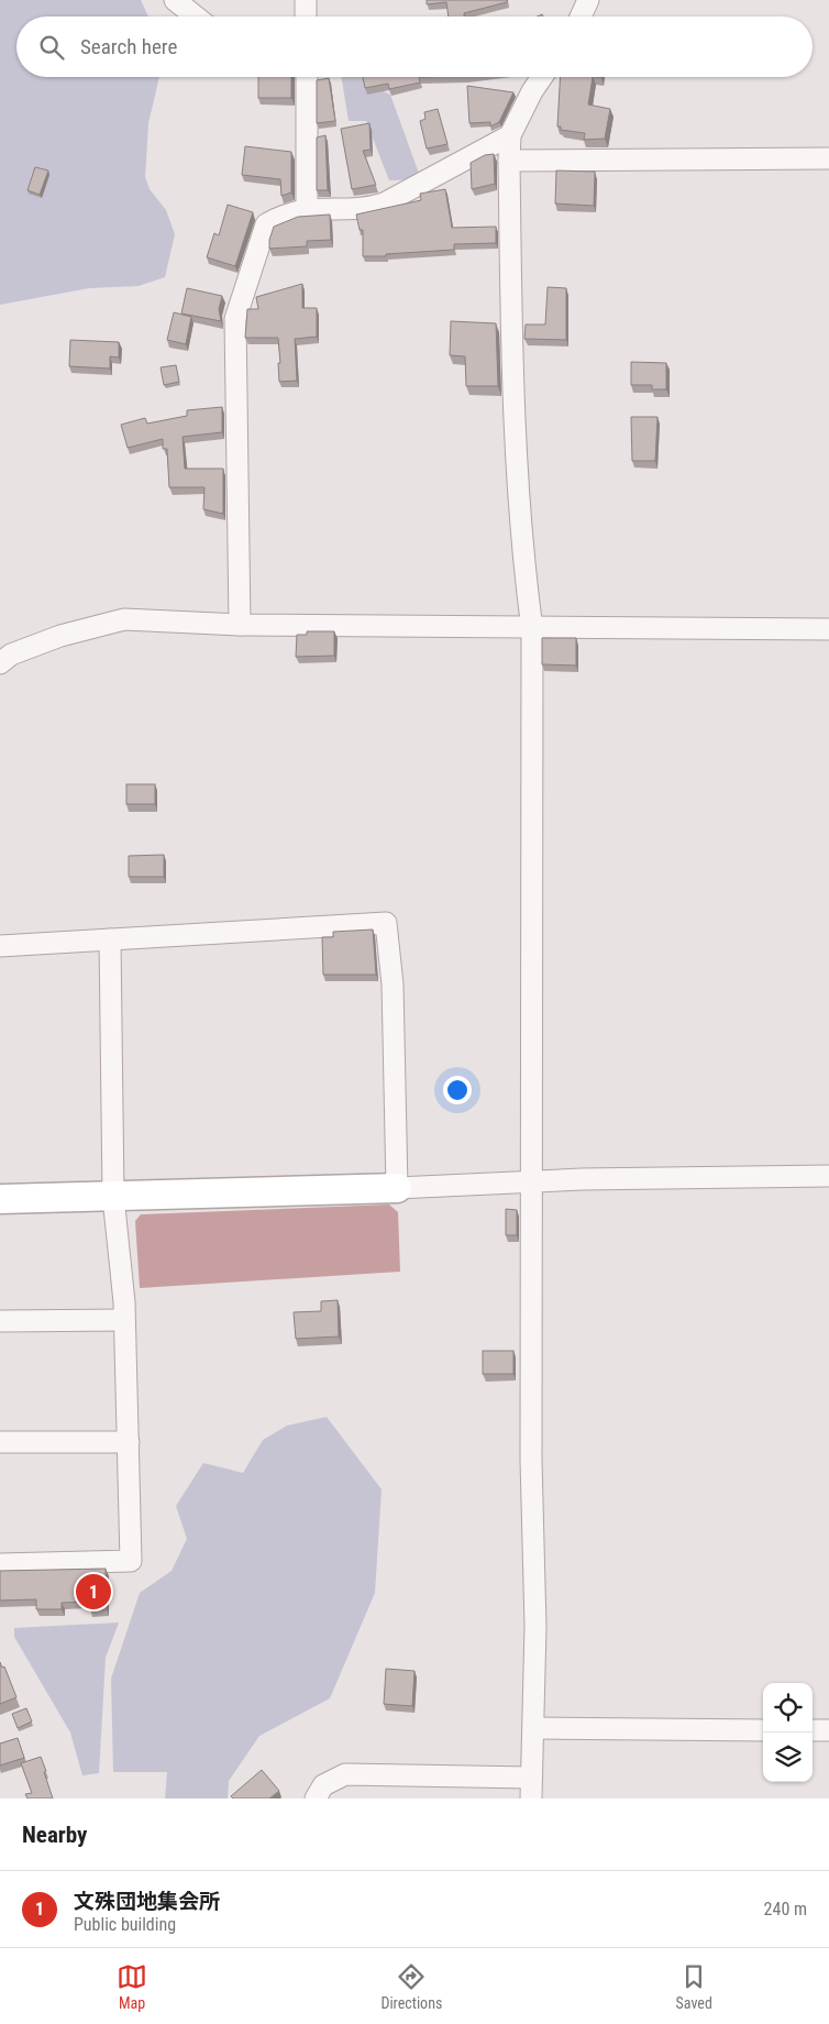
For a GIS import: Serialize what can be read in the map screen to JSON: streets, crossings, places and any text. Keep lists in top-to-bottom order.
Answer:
{
  "page": {
    "search": "Search here",
    "pins": "1",
    "heading": "Nearby",
    "list": [
      {
        "mark": "1",
        "name": "文殊団地集会所",
        "note": "Public building",
        "value": "240 m"
      }
    ],
    "nav": ["Map", "Directions", "Saved"]
  }
}
